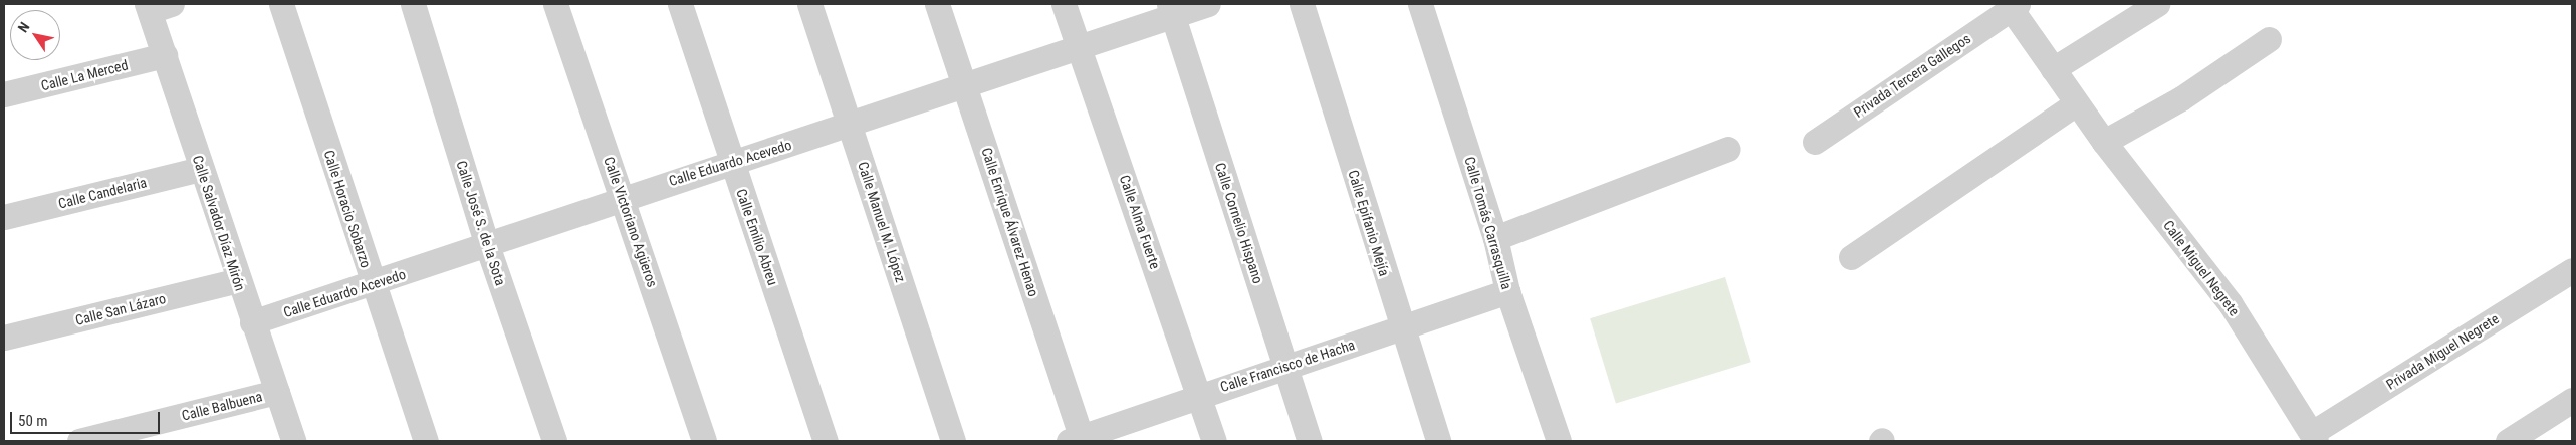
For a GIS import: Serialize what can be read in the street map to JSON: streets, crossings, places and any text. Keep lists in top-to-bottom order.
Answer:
{
  "streets": {
    "street": [
      "Calle La Merced",
      "Privada Tercera Gallegos",
      "Calle Eduardo Acevedo",
      "Calle Candelaria",
      "Calle Horacio Sobarzo",
      "Calle Victoriano Agüeros",
      "Calle Manuel M. López",
      "Calle Enrique Álvarez Henao",
      "Calle Alma Fuerte",
      "Calle Salvador Díaz Mirón",
      "Calle José S. de la Sota",
      "Calle Cornelio Hispano",
      "Calle Epifanio Mejía",
      "Calle Tomás Carrasquilla",
      "Calle Emilio Abreu",
      "Calle Miguel Negrete",
      "Calle San Lázaro",
      "Privada Miguel Negrete",
      "Calle Francisco de Hacha",
      "Calle Balbuena"
    ]
  },
  "crossings": [
    ["Calle La Merced", "Calle Salvador Díaz Mirón"],
    ["Privada Tercera Gallegos", "Calle Miguel Negrete"],
    ["Calle Eduardo Acevedo", "Calle Horacio Sobarzo"],
    ["Calle Eduardo Acevedo", "Calle Victoriano Agüeros"],
    ["Calle Eduardo Acevedo", "Calle Manuel M. López"],
    ["Calle Eduardo Acevedo", "Calle Enrique Álvarez Henao"],
    ["Calle Eduardo Acevedo", "Calle Alma Fuerte"],
    ["Calle Eduardo Acevedo", "Calle Salvador Díaz Mirón"],
    ["Calle Eduardo Acevedo", "Calle José S. de la Sota"],
    ["Calle Eduardo Acevedo", "Calle Cornelio Hispano"],
    ["Calle Eduardo Acevedo", "Calle Emilio Abreu"],
    ["Calle Candelaria", "Calle Salvador Díaz Mirón"],
    ["Calle Enrique Álvarez Henao", "Calle Francisco de Hacha"],
    ["Calle Alma Fuerte", "Calle Francisco de Hacha"],
    ["Calle Salvador Díaz Mirón", "Calle San Lázaro"],
    ["Calle Salvador Díaz Mirón", "Calle Balbuena"],
    ["Calle Cornelio Hispano", "Calle Francisco de Hacha"],
    ["Calle Epifanio Mejía", "Calle Francisco de Hacha"],
    ["Calle Tomás Carrasquilla", "Calle Francisco de Hacha"],
    ["Calle Miguel Negrete", "Privada Miguel Negrete"]
  ],
  "scale_bar": "50 m",
  "north": "top left"
}
